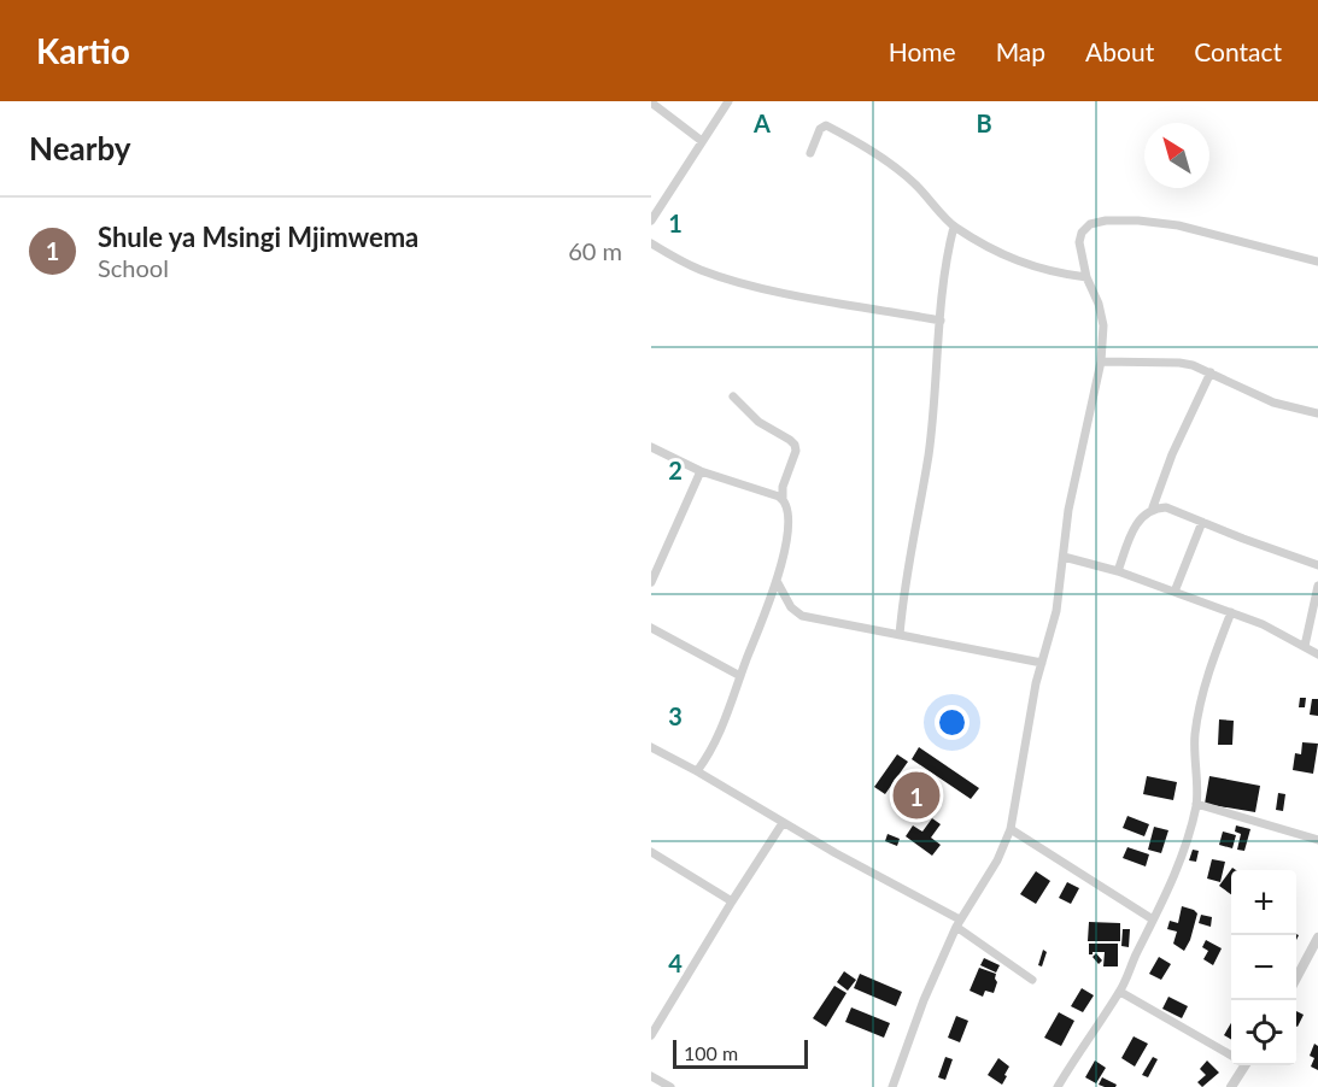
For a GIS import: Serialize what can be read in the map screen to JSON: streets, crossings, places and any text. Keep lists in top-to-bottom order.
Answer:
{
  "scale_bar": "100 m",
  "north": "top left",
  "page": {
    "header": "Kartio",
    "nav": [
      "Home",
      "Map",
      "About",
      "Contact"
    ],
    "heading": "Nearby",
    "list": [
      {
        "mark": "1",
        "name": "Shule ya Msingi Mjimwema",
        "note": "School",
        "value": "60 m"
      }
    ],
    "pins": "1",
    "map_buttons": ["+", "−"],
    "scale": "100 m"
  },
  "grid": {
    "columns": ["A", "B"],
    "rows": [
      "1",
      "2",
      "3",
      "4"
    ]
  }
}
